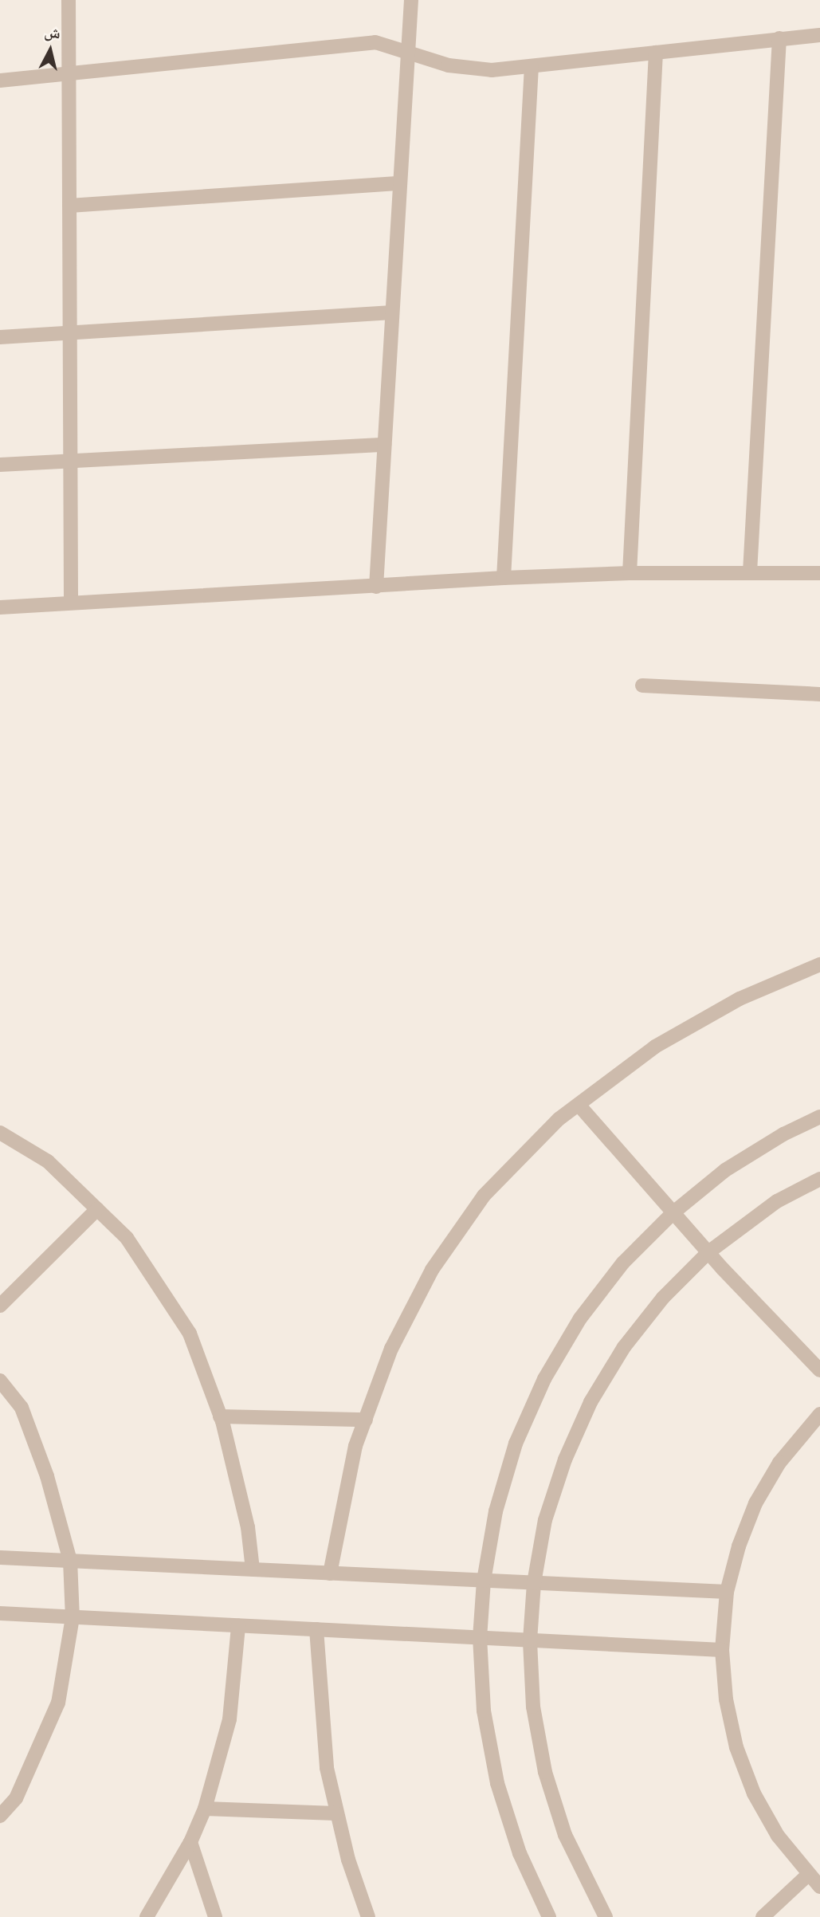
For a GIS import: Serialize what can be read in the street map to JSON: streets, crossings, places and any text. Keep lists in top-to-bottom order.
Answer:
{
  "north": "top"
}
